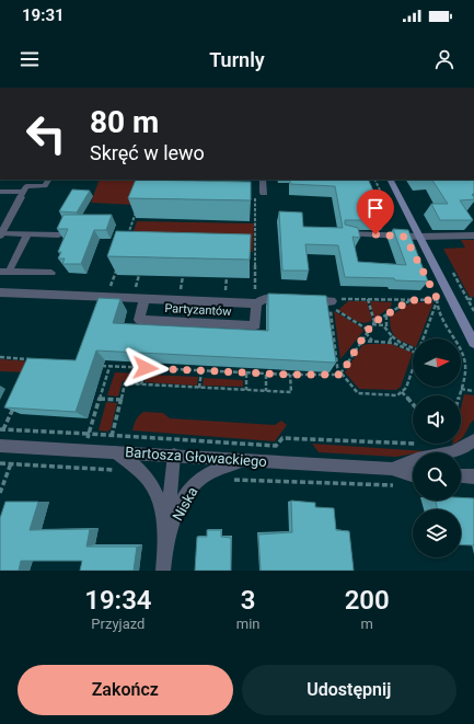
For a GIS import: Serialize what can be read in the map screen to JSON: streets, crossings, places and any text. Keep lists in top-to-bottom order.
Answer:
{
  "streets": {
    "street": ["Partyzantów", "Bartosza Głowackiego", "Niska"]
  },
  "crossings": [
    ["Bartosza Głowackiego", "Niska"]
  ],
  "north": "right",
  "page": {
    "status": "19:31",
    "header": "Turnly",
    "turn": ["80 m", "Skręć w lewo"],
    "eta": [
      "19:34",
      "Przyjazd",
      "3",
      "min",
      "200",
      "m"
    ],
    "buttons": ["Zakończ", "Udostępnij"]
  }
}
